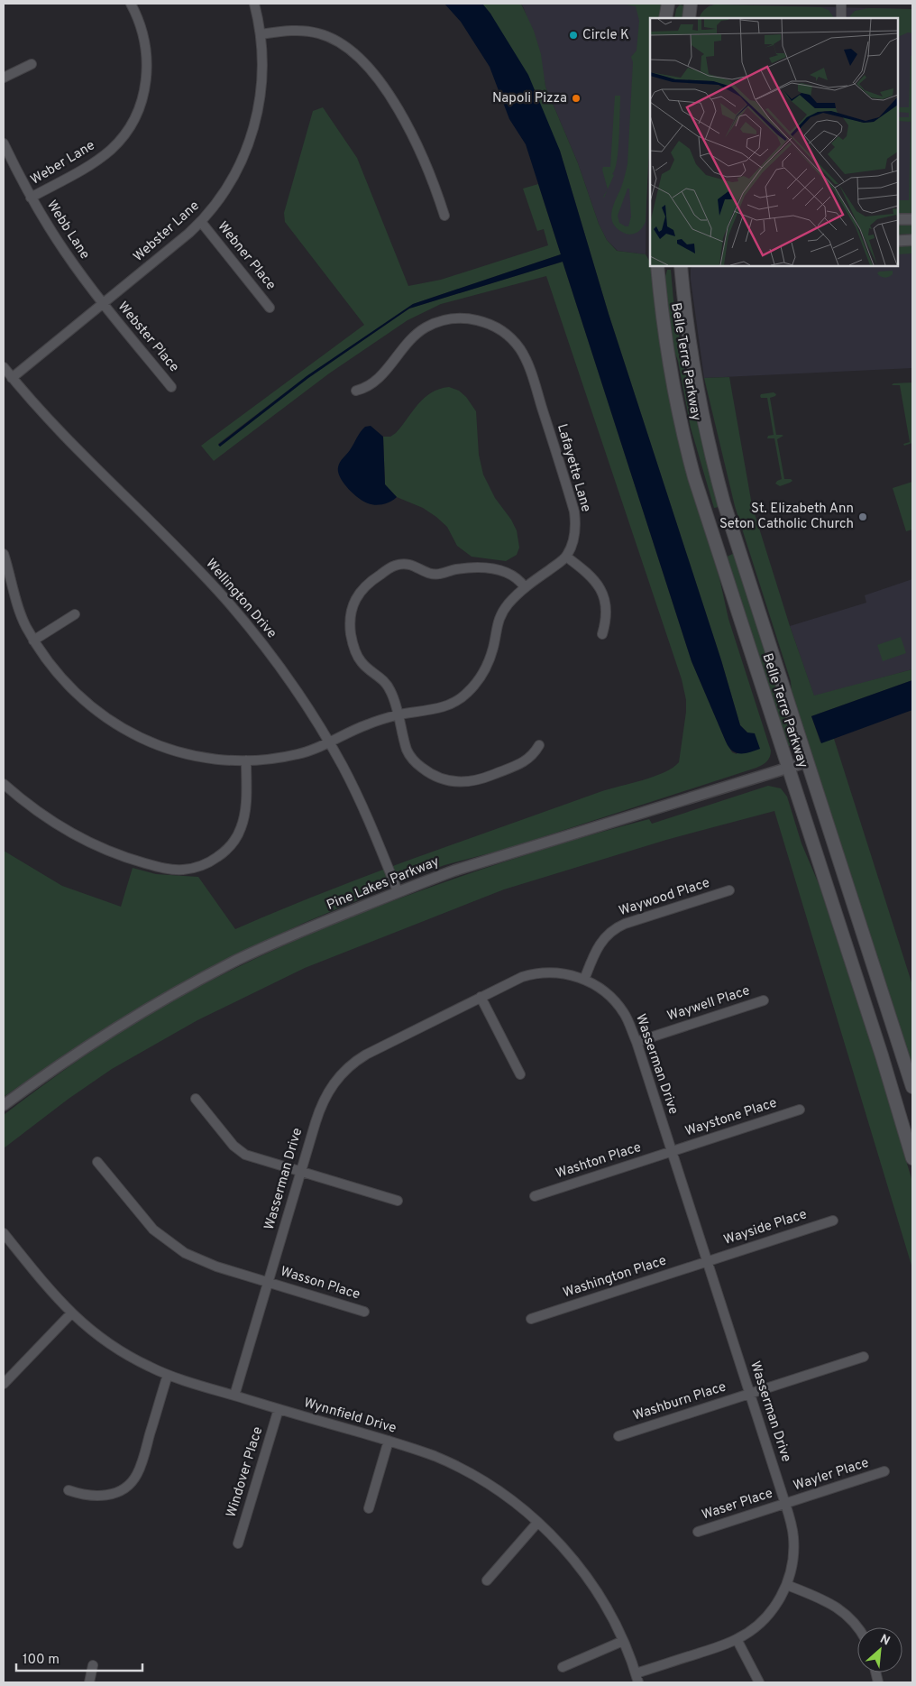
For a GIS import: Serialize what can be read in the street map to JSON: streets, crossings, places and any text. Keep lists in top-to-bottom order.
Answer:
{
  "streets": {
    "main road": ["Belle Terre Parkway"],
    "street": [
      "Weber Lane",
      "Webb Lane",
      "Webster Lane",
      "Webner Place",
      "Webster Place",
      "Lafayette Lane",
      "Wellington Drive",
      "Pine Lakes Parkway",
      "Waywood Place",
      "Waywell Place",
      "Wasserman Drive",
      "Waystone Place",
      "Washton Place",
      "Wayside Place",
      "Washington Place",
      "Wasson Place",
      "Washburn Place",
      "Wynnfield Drive",
      "Windover Place",
      "Wayler Place",
      "Waser Place"
    ]
  },
  "crossings": [
    ["Weber Lane", "Webb Lane"],
    ["Webb Lane", "Webster Lane"],
    ["Webb Lane", "Webster Place"],
    ["Webster Lane", "Webner Place"],
    ["Webster Lane", "Webster Place"],
    ["Webster Lane", "Wellington Drive"],
    ["Belle Terre Parkway", "Pine Lakes Parkway"],
    ["Wellington Drive", "Pine Lakes Parkway"],
    ["Waywood Place", "Wasserman Drive"],
    ["Waywell Place", "Wasserman Drive"],
    ["Wasserman Drive", "Waystone Place"],
    ["Wasserman Drive", "Washton Place"],
    ["Wasserman Drive", "Wayside Place"],
    ["Wasserman Drive", "Washington Place"],
    ["Wasserman Drive", "Wasson Place"],
    ["Wasserman Drive", "Washburn Place"],
    ["Wasserman Drive", "Wynnfield Drive"],
    ["Wasserman Drive", "Wayler Place"],
    ["Wasserman Drive", "Waser Place"],
    ["Waystone Place", "Washton Place"],
    ["Wayside Place", "Washington Place"],
    ["Wynnfield Drive", "Windover Place"],
    ["Wayler Place", "Waser Place"]
  ],
  "places": ["Circle K", "Napoli Pizza", "St. Elizabeth Ann Seton Catholic Church"],
  "scale_bar": "100 m",
  "north": "top right"
}
